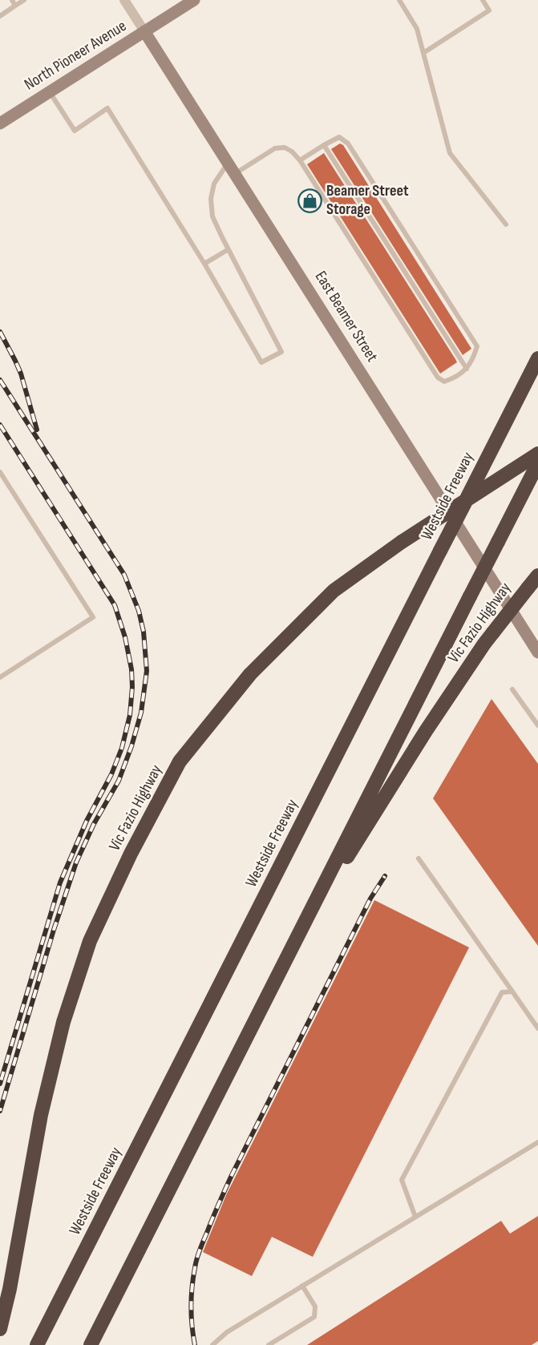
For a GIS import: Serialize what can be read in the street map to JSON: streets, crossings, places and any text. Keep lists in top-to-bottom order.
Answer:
{
  "streets": {
    "highway": ["Westside Freeway", "Vic Fazio Highway"],
    "street": ["North Pioneer Avenue", "East Beamer Street"]
  },
  "crossings": [
    ["North Pioneer Avenue", "East Beamer Street"]
  ],
  "places": {
    "shop": ["Beamer Street Storage"]
  }
}
